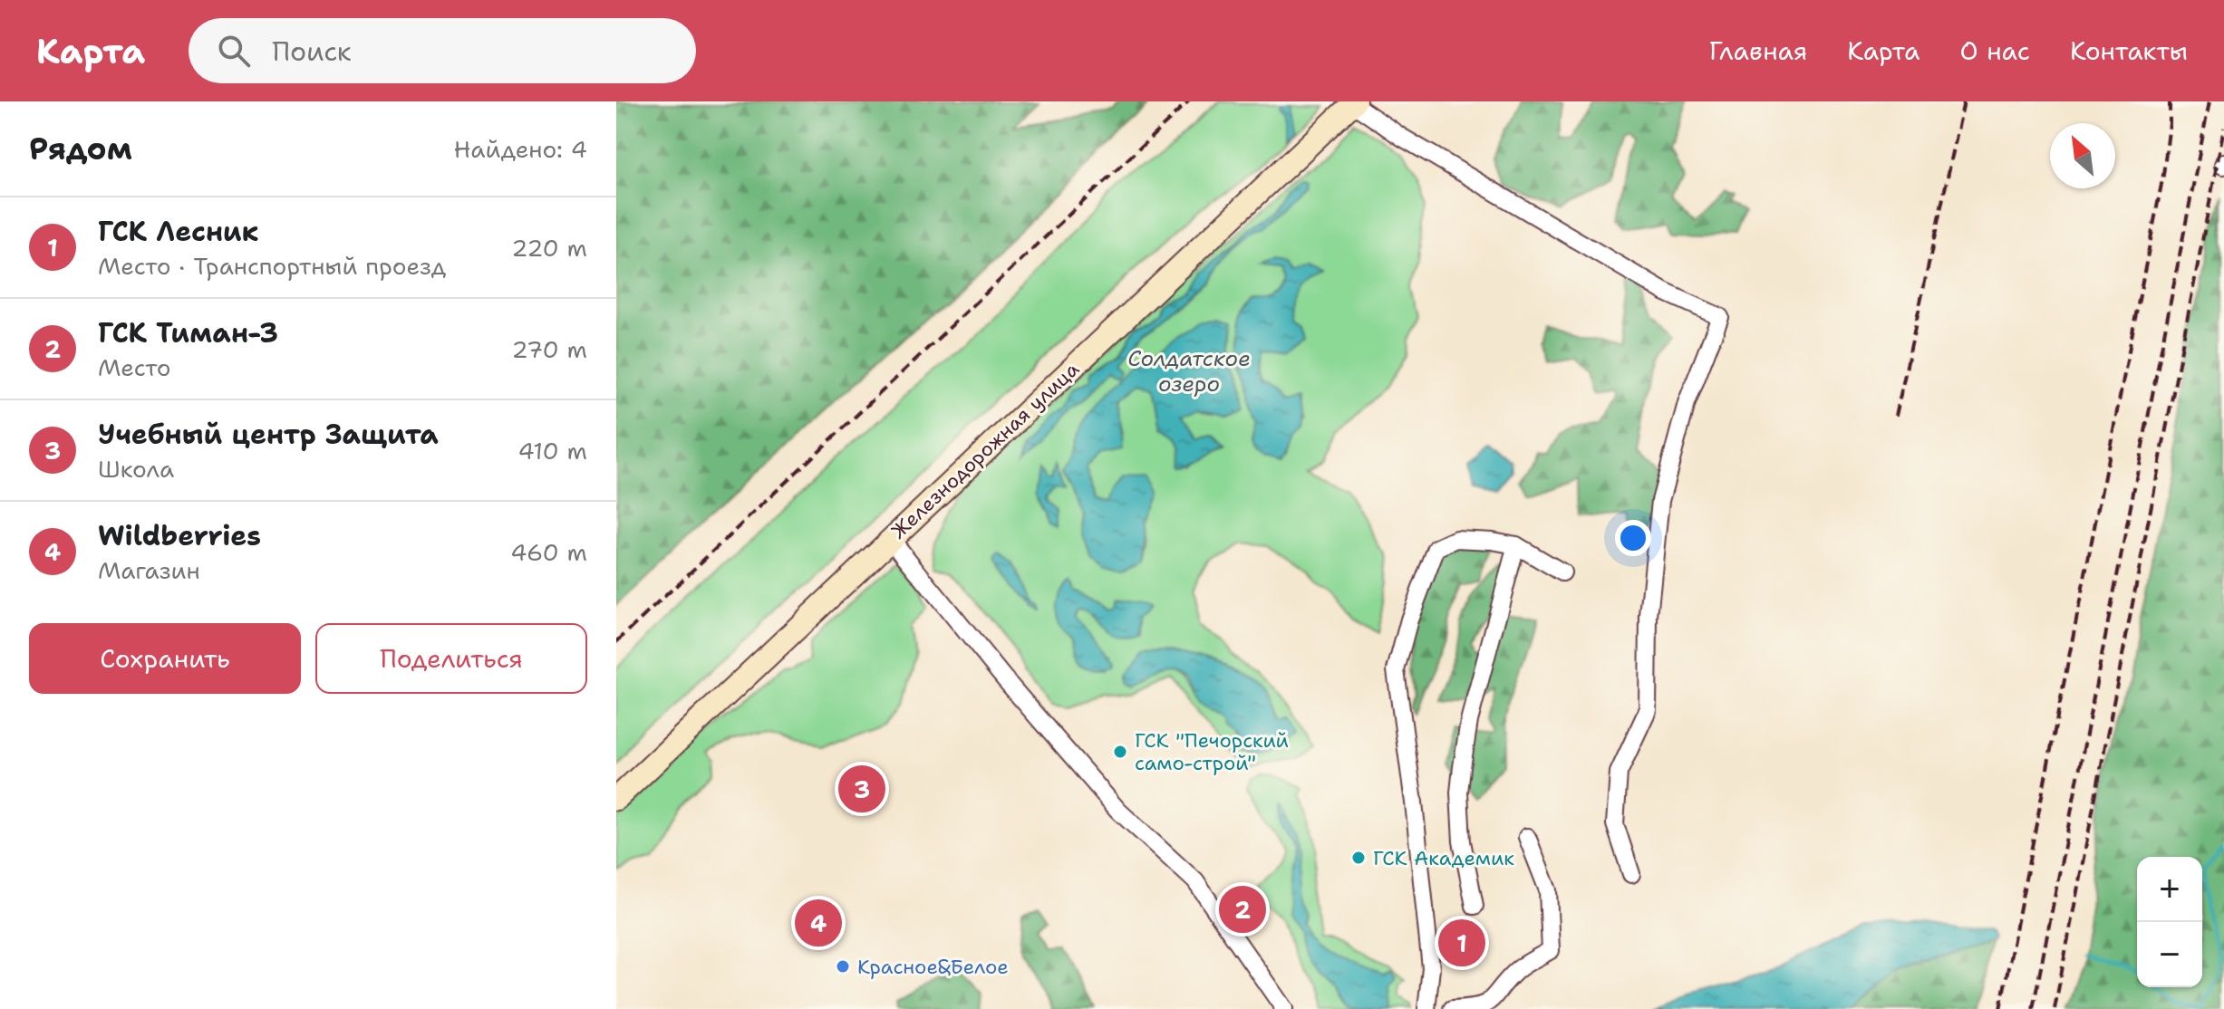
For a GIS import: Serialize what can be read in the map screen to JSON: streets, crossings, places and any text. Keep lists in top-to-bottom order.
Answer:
{
  "streets": {
    "main road": ["Железнодорожная улица"]
  },
  "water": ["Солдатское озеро"],
  "places": ["ГСК \"Печорский само-строй\"", "ГСК Академик", "Красное&Белое"],
  "north": "top left",
  "page": {
    "header": "Карта",
    "search": "Поиск",
    "nav": [
      "Главная",
      "Карта",
      "О нас",
      "Контакты"
    ],
    "heading": ["Рядом", "Найдено: 4"],
    "list": [
      {
        "mark": "1",
        "name": "ГСК Лесник",
        "note": "Место · Транспортный проезд",
        "value": "220 m"
      },
      {
        "mark": "2",
        "name": "ГСК Тиман-3",
        "note": "Место",
        "value": "270 m"
      },
      {
        "mark": "3",
        "name": "Учебный центр Защита",
        "note": "Школа",
        "value": "410 m"
      },
      {
        "mark": "4",
        "name": "Wildberries",
        "note": "Магазин",
        "value": "460 m"
      }
    ],
    "buttons": ["Сохранить", "Поделиться"],
    "pins": [
      "3",
      "2",
      "4",
      "1"
    ],
    "map_buttons": ["+", "−"]
  }
}
